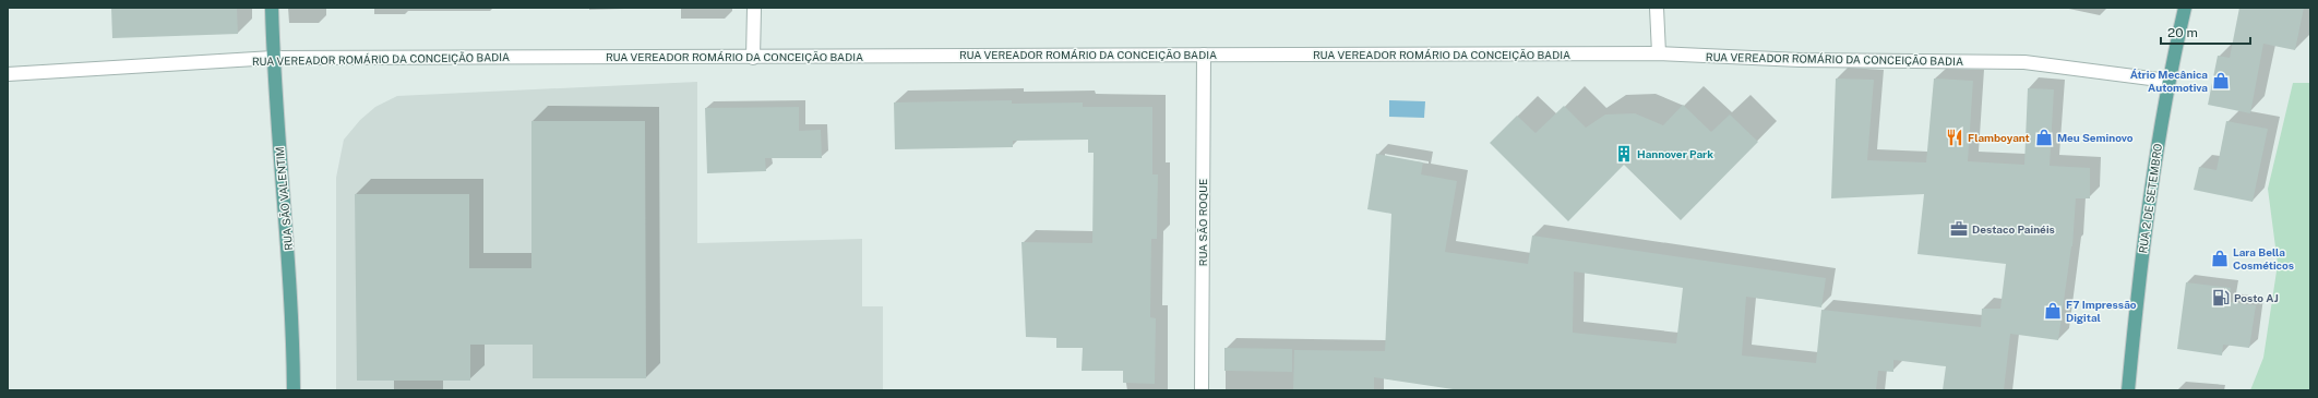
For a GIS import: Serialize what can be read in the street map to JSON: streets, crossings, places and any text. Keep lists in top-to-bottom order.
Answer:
{
  "streets": {
    "main road": ["RUA SÃO VALENTIM", "RUA 2 DE SETEMBRO"],
    "street": ["RUA VEREADOR ROMÁRIO DA CONCEIÇÃO BADIA", "RUA SÃO ROQUE"]
  },
  "crossings": [
    ["RUA VEREADOR ROMÁRIO DA CONCEIÇÃO BADIA", "RUA SÃO VALENTIM"],
    ["RUA VEREADOR ROMÁRIO DA CONCEIÇÃO BADIA", "RUA 2 DE SETEMBRO"],
    ["RUA VEREADOR ROMÁRIO DA CONCEIÇÃO BADIA", "RUA SÃO ROQUE"]
  ],
  "places": {
    "shop": [
      "Átrio Mecânica Automotiva",
      "Meu Seminovo",
      "Lara Bella Cosméticos",
      "F7 Impressão Digital"
    ],
    "restaurant": ["Flamboyant"],
    "building": ["Hannover Park"],
    "office": ["Destaco Painéis"],
    "fuel station": ["Posto AJ"]
  },
  "scale_bar": "20 m"
}
